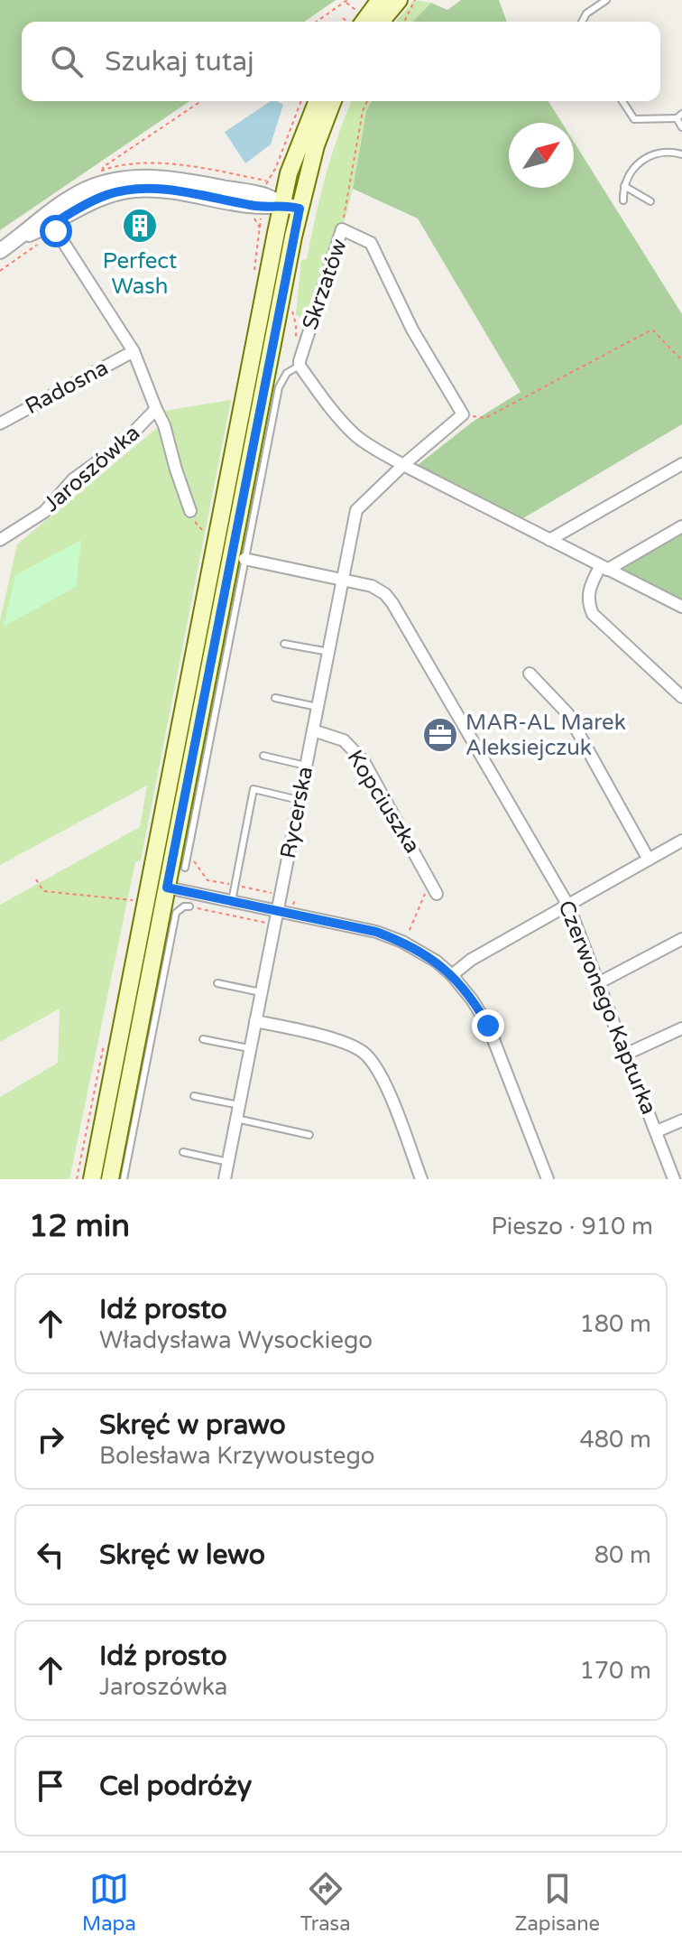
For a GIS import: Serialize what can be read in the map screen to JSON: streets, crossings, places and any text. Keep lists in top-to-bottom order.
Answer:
{
  "streets": {
    "street": [
      "Skrzatów",
      "Radosna",
      "Jaroszówka",
      "Kopciuszka",
      "Rycerska",
      "Czerwonego Kapturka"
    ]
  },
  "crossings": [
    ["Radosna", "Jaroszówka"],
    ["Kopciuszka", "Rycerska"],
    ["Rycerska", "Czerwonego Kapturka"]
  ],
  "places": {
    "building": ["Perfect Wash"],
    "office": ["MAR-AL Marek Aleksiejczuk"]
  },
  "north": "top right",
  "page": {
    "search": "Szukaj tutaj",
    "heading": ["12 min", "Pieszo · 910 m"],
    "list": [
      ["Idź prosto", "Władysława Wysockiego", "180 m"],
      ["Skręć w prawo", "Bolesława Krzywoustego", "480 m"],
      ["Skręć w lewo", "80 m"],
      ["Idź prosto", "Jaroszówka", "170 m"],
      "Cel podróży"
    ],
    "nav": ["Mapa", "Trasa", "Zapisane"]
  }
}
